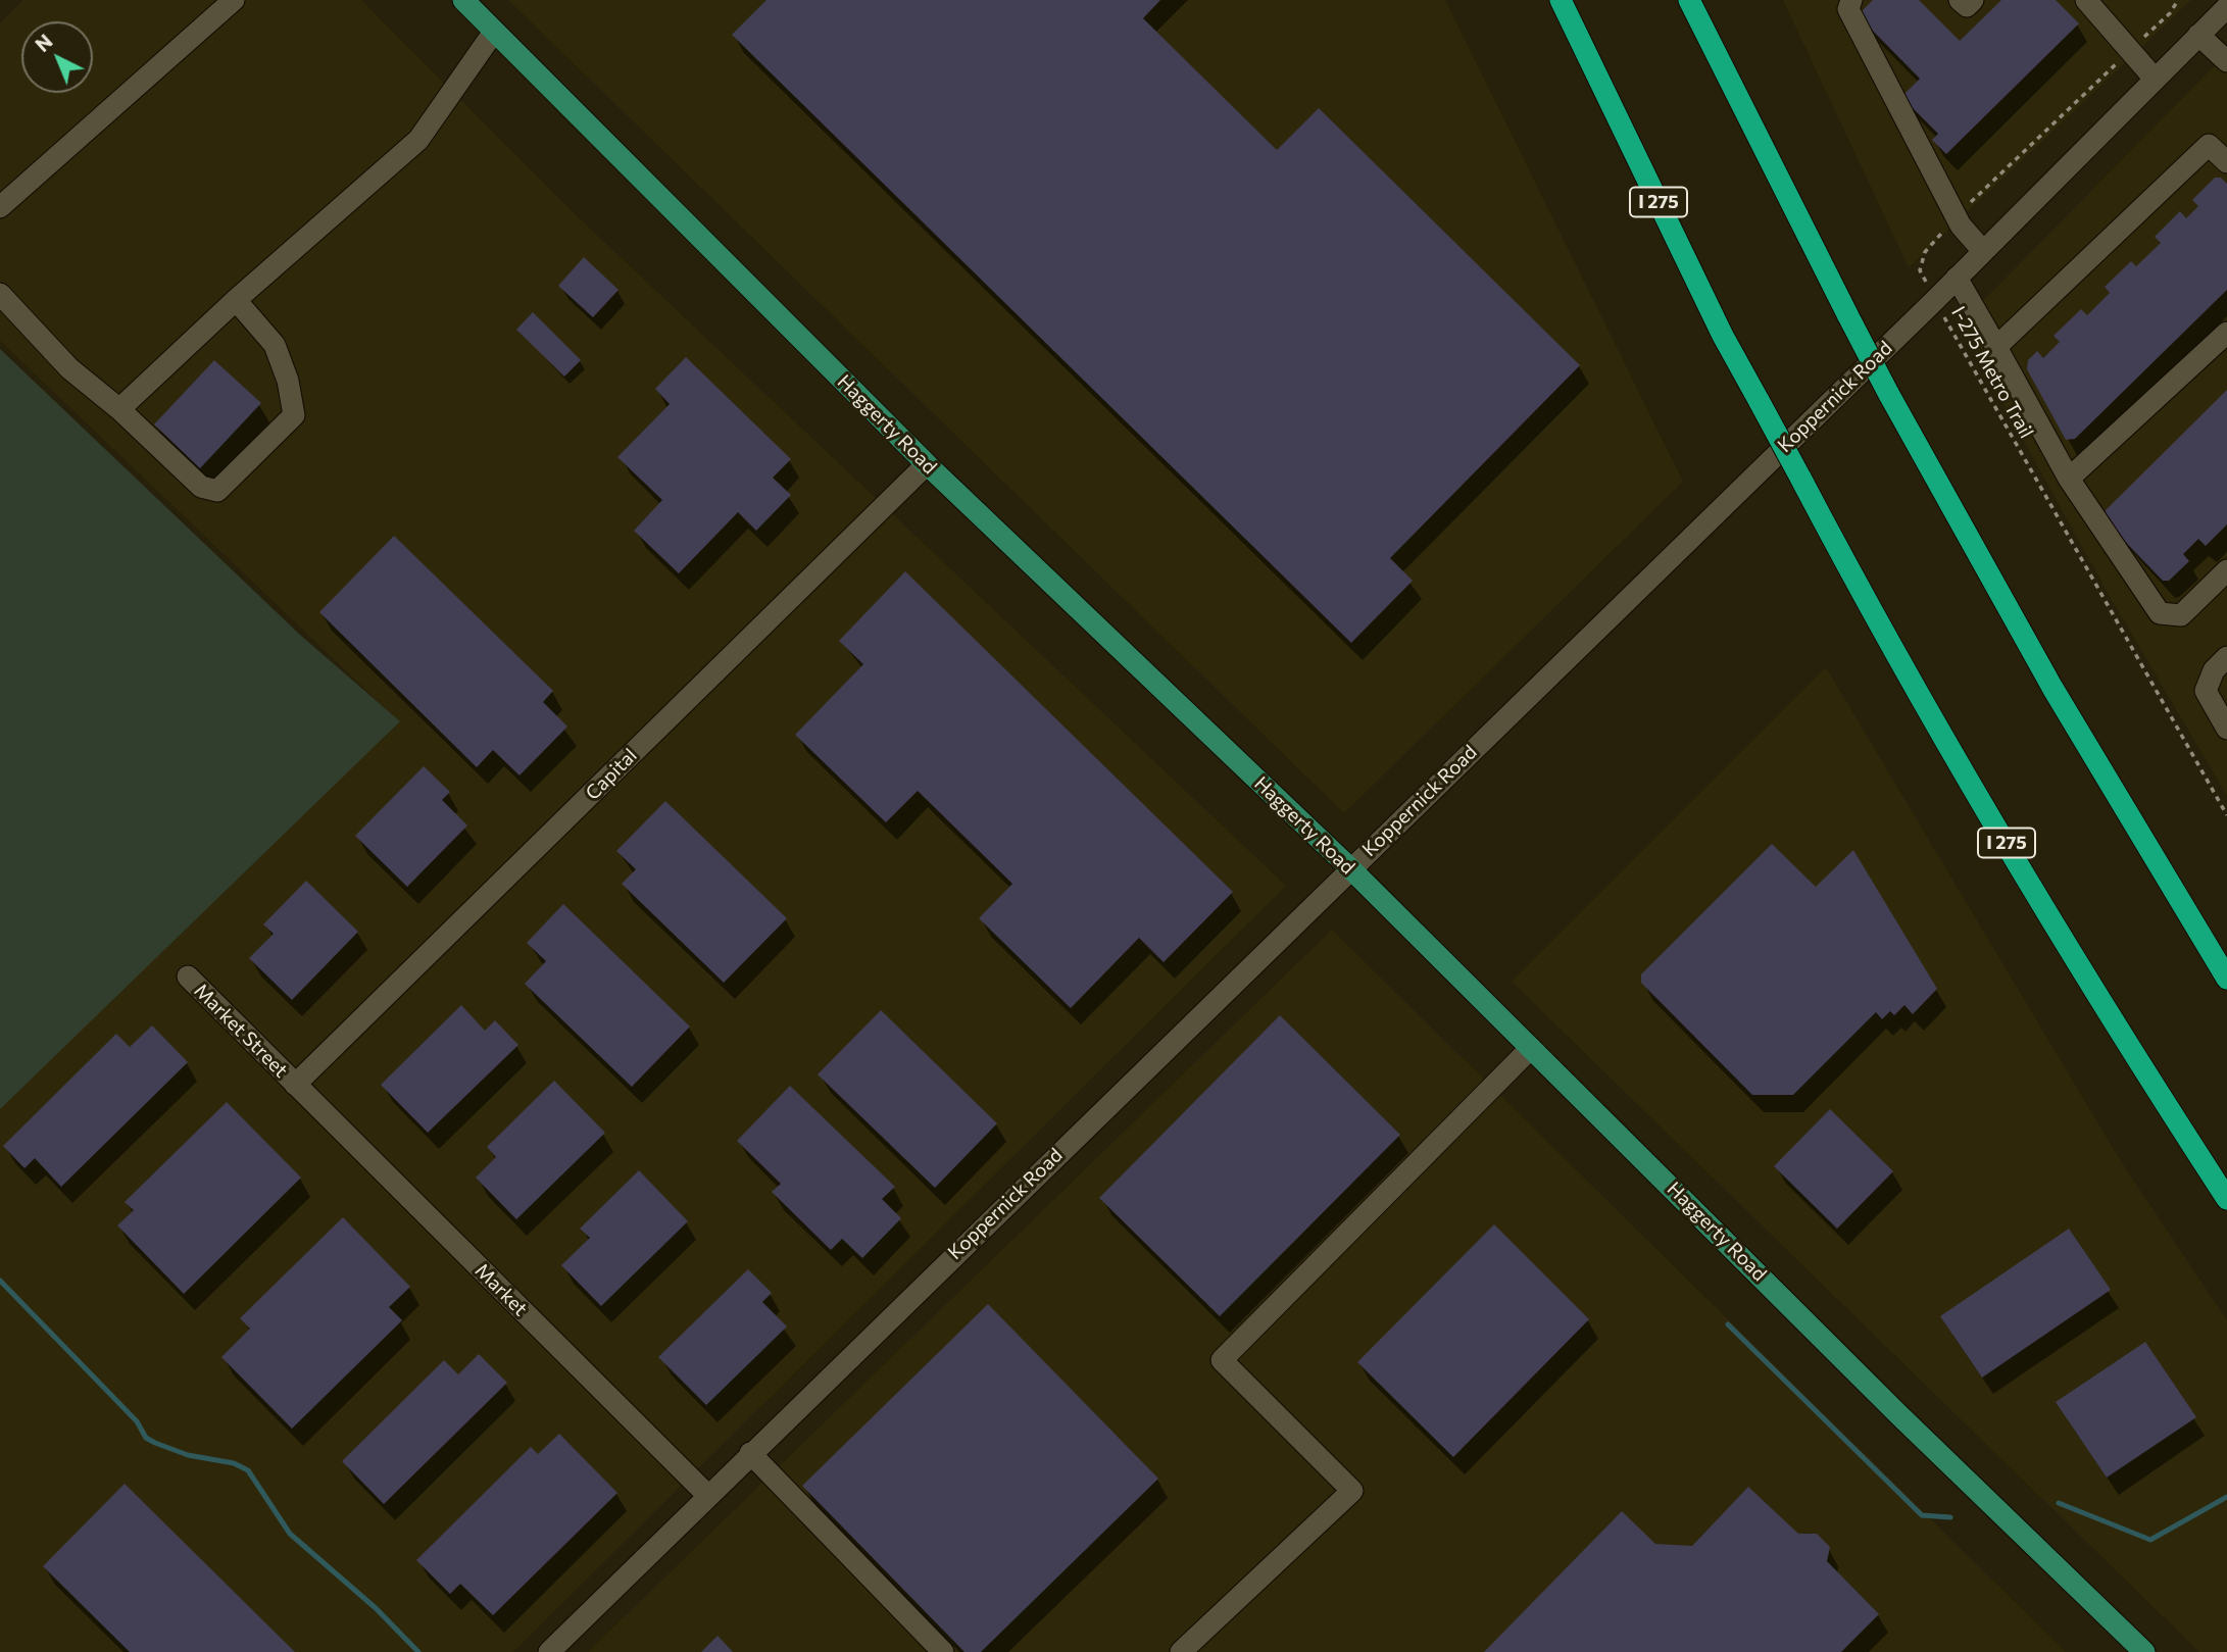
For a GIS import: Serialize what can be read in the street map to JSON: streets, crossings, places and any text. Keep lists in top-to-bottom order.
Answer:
{
  "streets": {
    "highway": ["I 275"],
    "main road": ["Haggerty Road"],
    "street": [
      "Koppernick Road",
      "Capital",
      "Market Street",
      "Market"
    ],
    "path": ["I-275 Metro Trail"]
  },
  "crossings": [
    ["I-275 Metro Trail", "Koppernick Road"],
    ["Koppernick Road", "Haggerty Road"],
    ["Koppernick Road", "Market"],
    ["Haggerty Road", "Capital"],
    ["Capital", "Market Street"],
    ["Capital", "Market"],
    ["Market Street", "Market"]
  ],
  "north": "top left"
}
